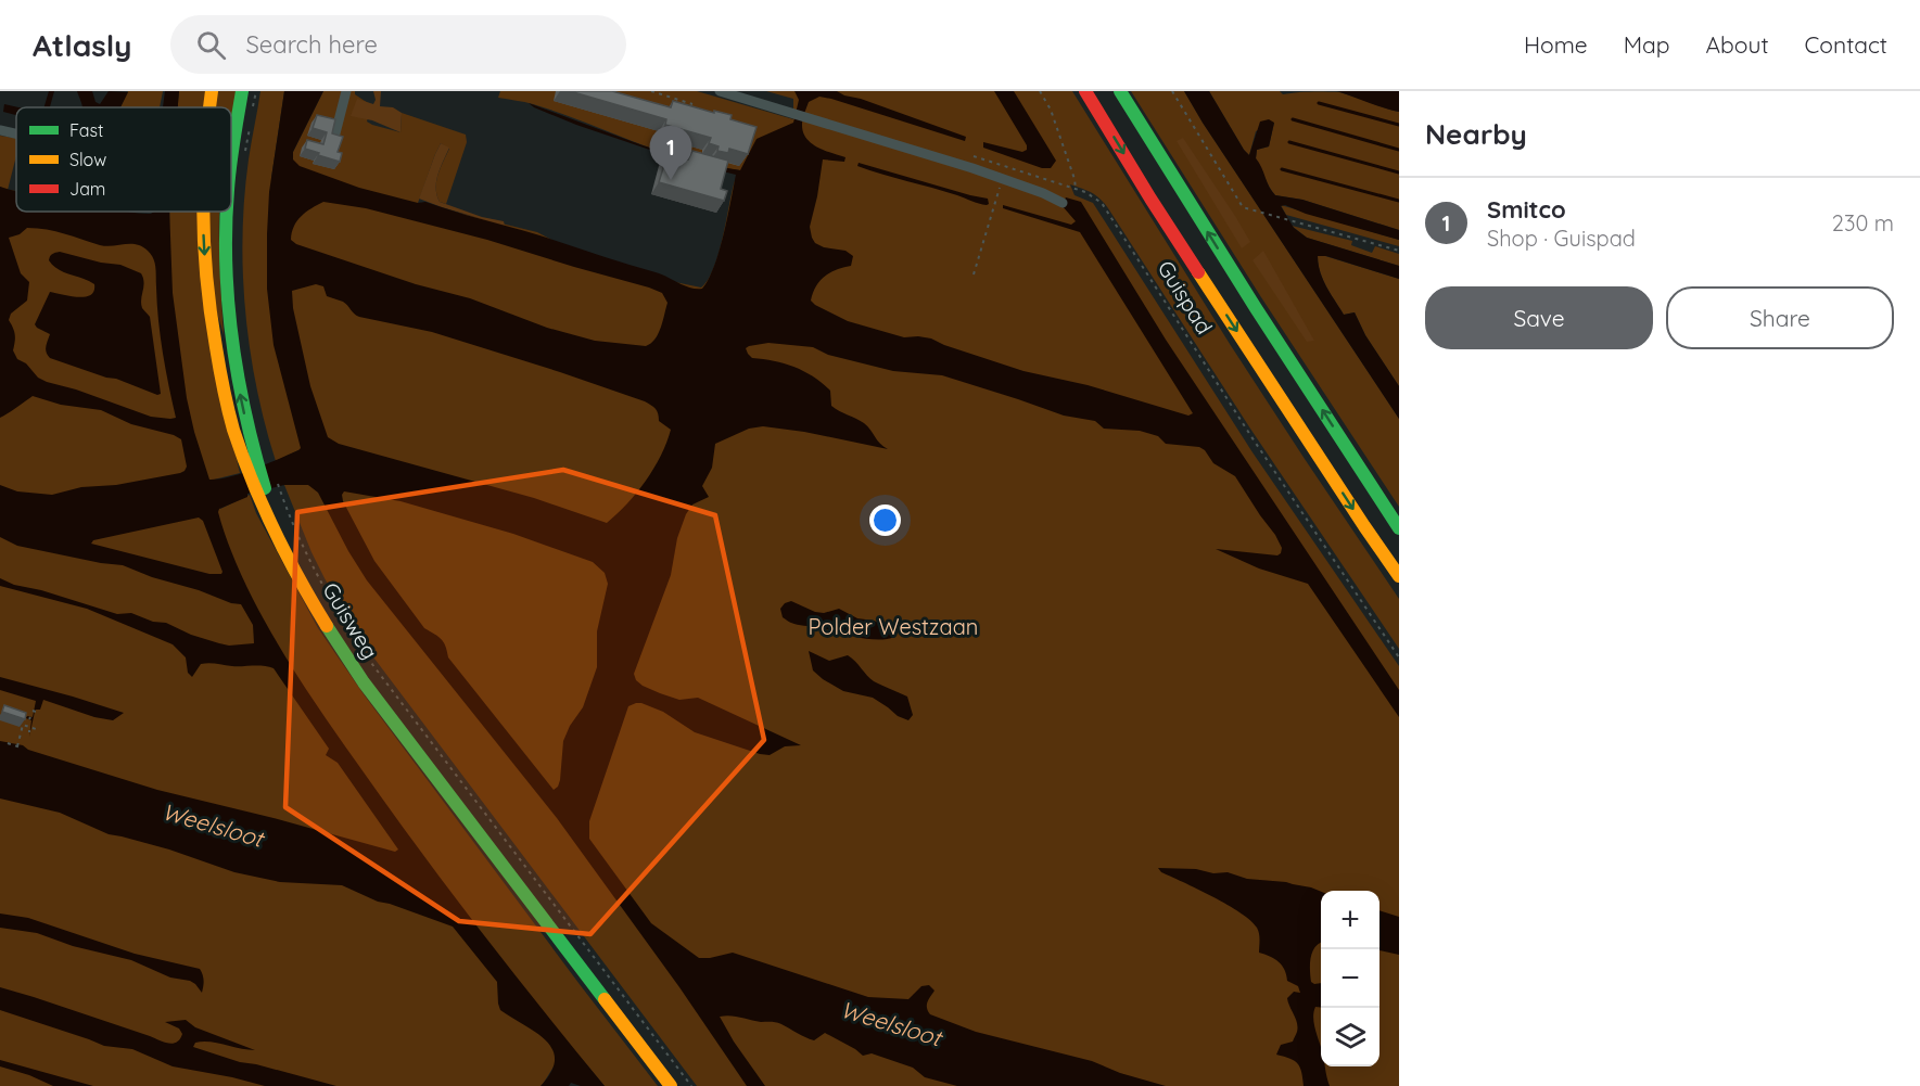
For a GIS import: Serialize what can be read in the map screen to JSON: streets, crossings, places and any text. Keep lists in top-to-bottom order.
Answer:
{
  "streets": {
    "main road": ["Guisweg"],
    "path": ["Guispad"]
  },
  "water": ["Weelsloot"],
  "parks": ["Polder Westzaan"],
  "legend": ["Fast", "Slow", "Jam"],
  "page": {
    "header": "Atlasly",
    "search": "Search here",
    "nav": [
      "Home",
      "Map",
      "About",
      "Contact"
    ],
    "heading": "Nearby",
    "pins": "1",
    "list": [
      {
        "mark": "1",
        "name": "Smitco",
        "note": "Shop · Guispad",
        "value": "230 m"
      }
    ],
    "buttons": ["Save", "Share"],
    "map_buttons": ["+", "−"]
  }
}
